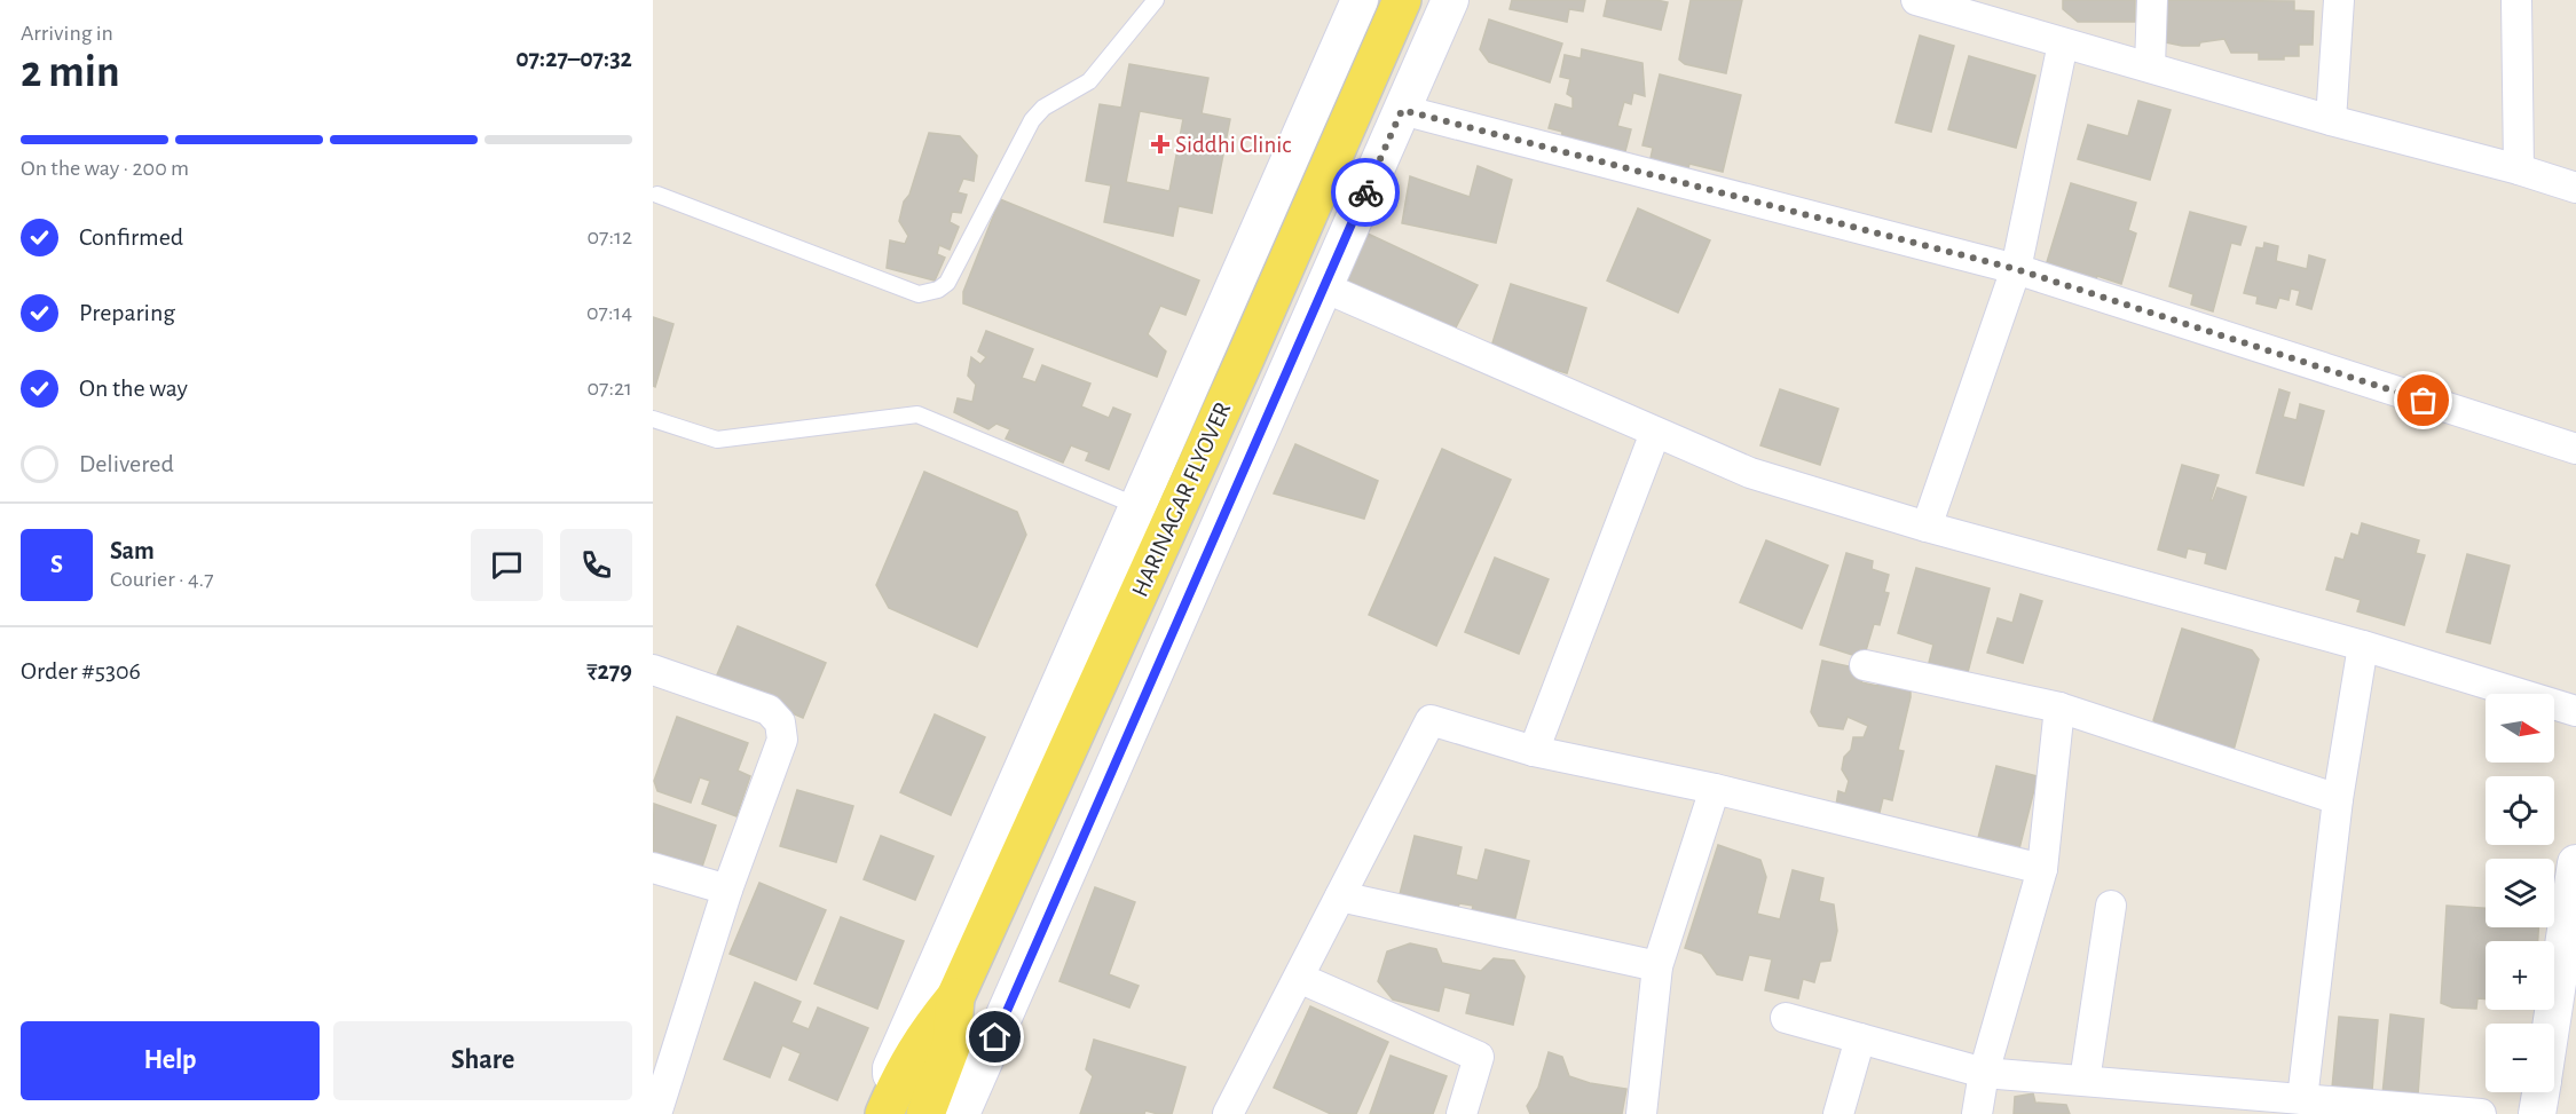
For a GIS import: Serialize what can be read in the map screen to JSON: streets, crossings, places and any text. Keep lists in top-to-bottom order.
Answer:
{
  "streets": {
    "main road": ["HARINAGAR FLYOVER"]
  },
  "places": {
    "health": ["Siddhi Clinic"]
  },
  "north": "right",
  "page": {
    "heading": ["2 min", "Arriving in", "07:27–07:32"],
    "panel": [
      "Sam",
      "Courier · 4.7",
      "Order #5306",
      "₹279"
    ],
    "bar": "On the way · 200 m",
    "list": [
      ["Confirmed", "07:12"],
      ["Preparing", "07:14"],
      ["On the way", "07:21"],
      "Delivered"
    ],
    "round": "S",
    "map_buttons": ["+", "−"],
    "buttons": ["Help", "Share"]
  }
}
